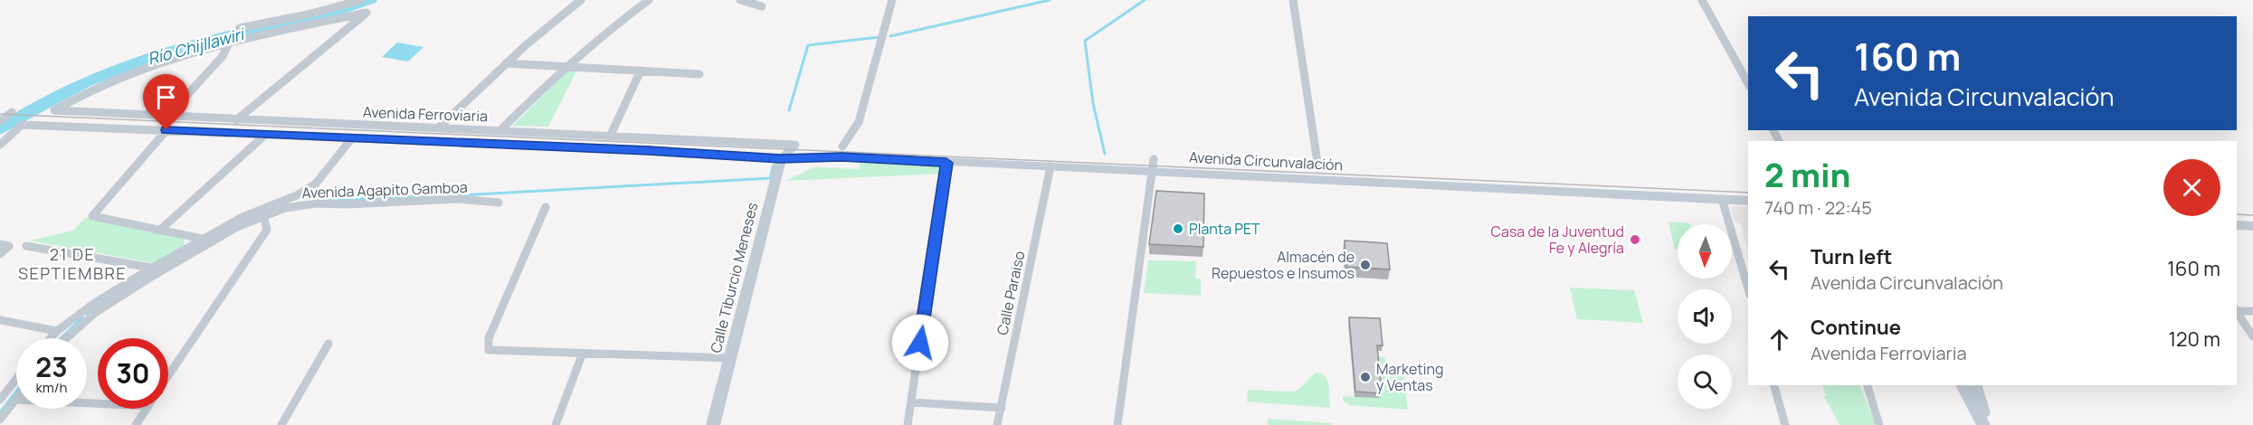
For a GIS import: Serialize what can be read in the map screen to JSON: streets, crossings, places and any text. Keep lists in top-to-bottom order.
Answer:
{
  "streets": {
    "street": [
      "Avenida Ferroviaria",
      "Avenida Circunvalación",
      "Avenida Agapito Gamboa",
      "Calle Tiburcio Meneses",
      "Calle Paraiso"
    ]
  },
  "crossings": [
    ["Avenida Ferroviaria", "Avenida Circunvalación"],
    ["Avenida Ferroviaria", "Avenida Agapito Gamboa"],
    ["Avenida Ferroviaria", "Calle Tiburcio Meneses"],
    ["Avenida Circunvalación", "Calle Tiburcio Meneses"],
    ["Avenida Circunvalación", "Calle Paraiso"]
  ],
  "districts": ["21 DE SEPTIEMBRE"],
  "water": ["Río Chijllawiri"],
  "places": [
    "Planta PET",
    "Casa de la Juventud Fe y Alegría",
    "Almacén de Repuestos e Insumos",
    "Marketing y Ventas"
  ],
  "north": "bottom",
  "page": {
    "turn": ["160 m", "Avenida Circunvalación"],
    "heading": ["2 min", "740 m · 22:45"],
    "list": [
      {
        "name": "Turn left",
        "note": "Avenida Circunvalación",
        "value": "160 m"
      },
      {
        "name": "Continue",
        "note": "Avenida Ferroviaria",
        "value": "120 m"
      }
    ],
    "speed": "23 km/h",
    "limit": "30"
  }
}
